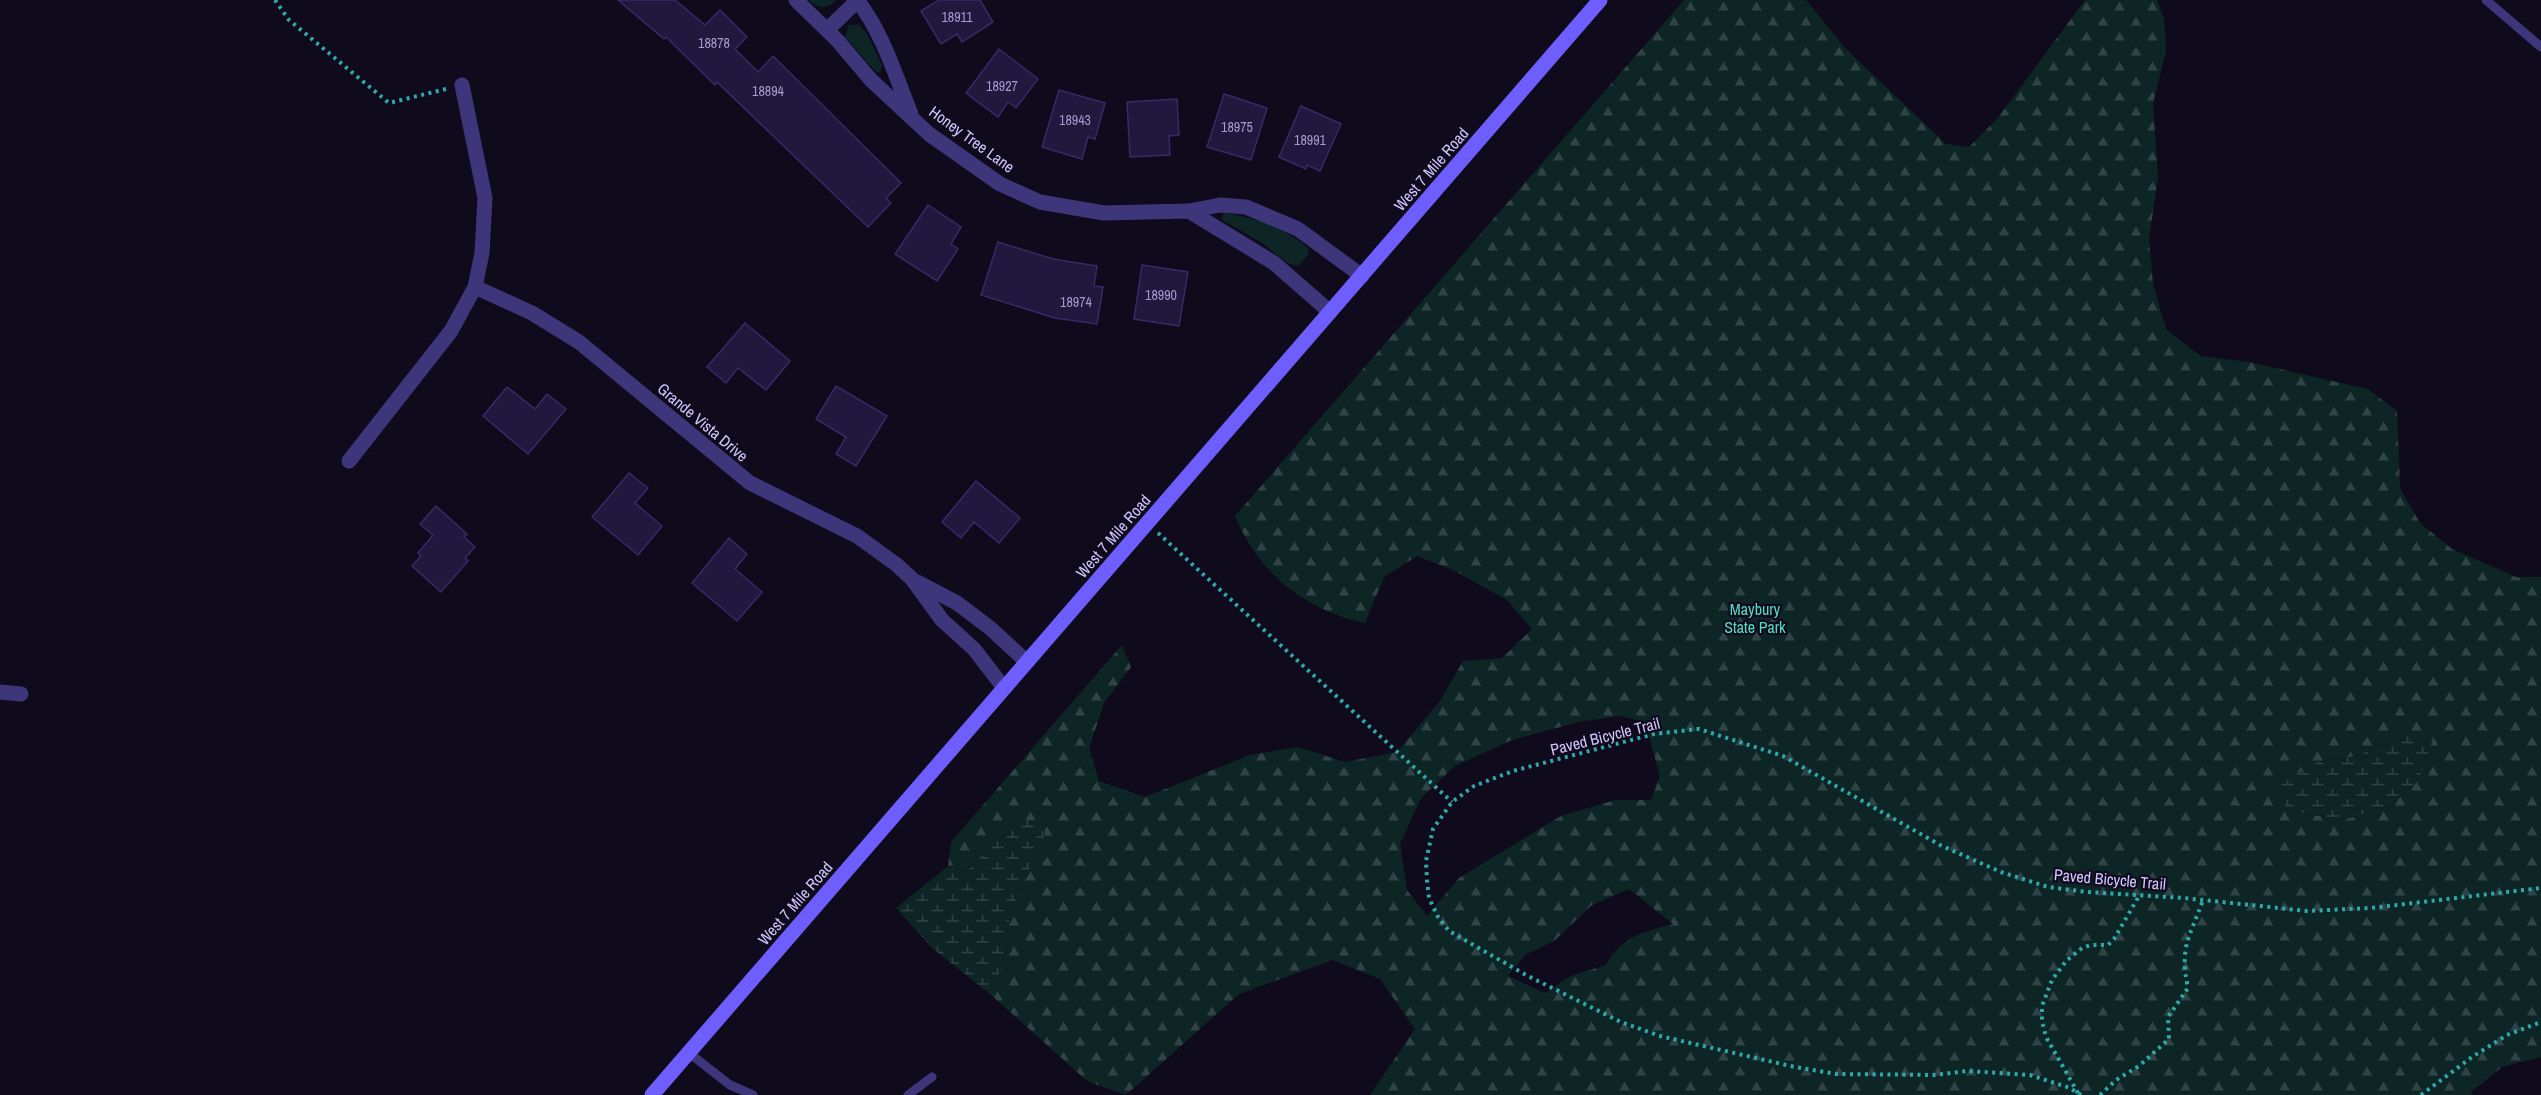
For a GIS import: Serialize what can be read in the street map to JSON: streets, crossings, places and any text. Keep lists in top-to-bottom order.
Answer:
{
  "streets": {
    "street": ["Honey Tree Lane", "West 7 Mile Road", "Grande Vista Drive"],
    "path": ["Paved Bicycle Trail"]
  },
  "crossings": [
    ["Honey Tree Lane", "West 7 Mile Road"],
    ["West 7 Mile Road", "Grande Vista Drive"]
  ],
  "parks": ["Maybury State Park"],
  "house_numbers": [
    "18911",
    "18878",
    "18927",
    "18894",
    "18943",
    "18975",
    "18991",
    "18990",
    "18974"
  ]
}
